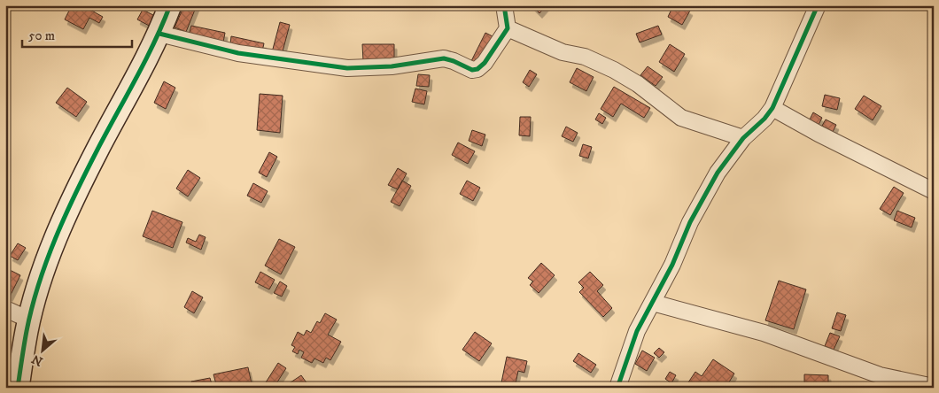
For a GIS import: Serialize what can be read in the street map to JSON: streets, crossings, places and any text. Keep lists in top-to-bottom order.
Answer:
{
  "scale_bar": "50 m",
  "north": "bottom left"
}
